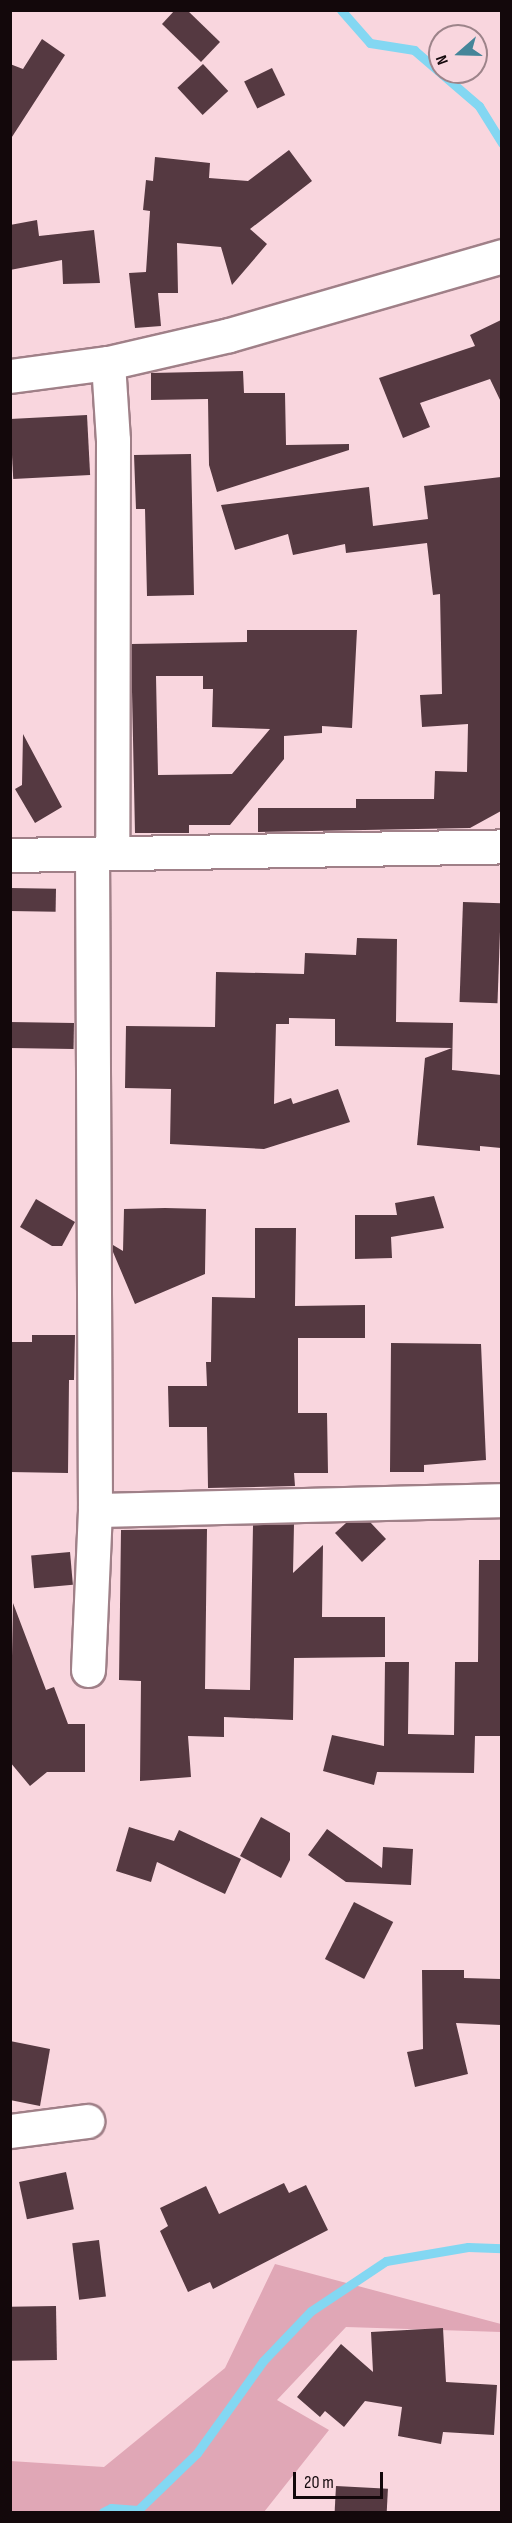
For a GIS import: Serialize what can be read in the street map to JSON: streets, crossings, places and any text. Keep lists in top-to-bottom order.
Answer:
{
  "scale_bar": "20 m",
  "north": "left"
}
